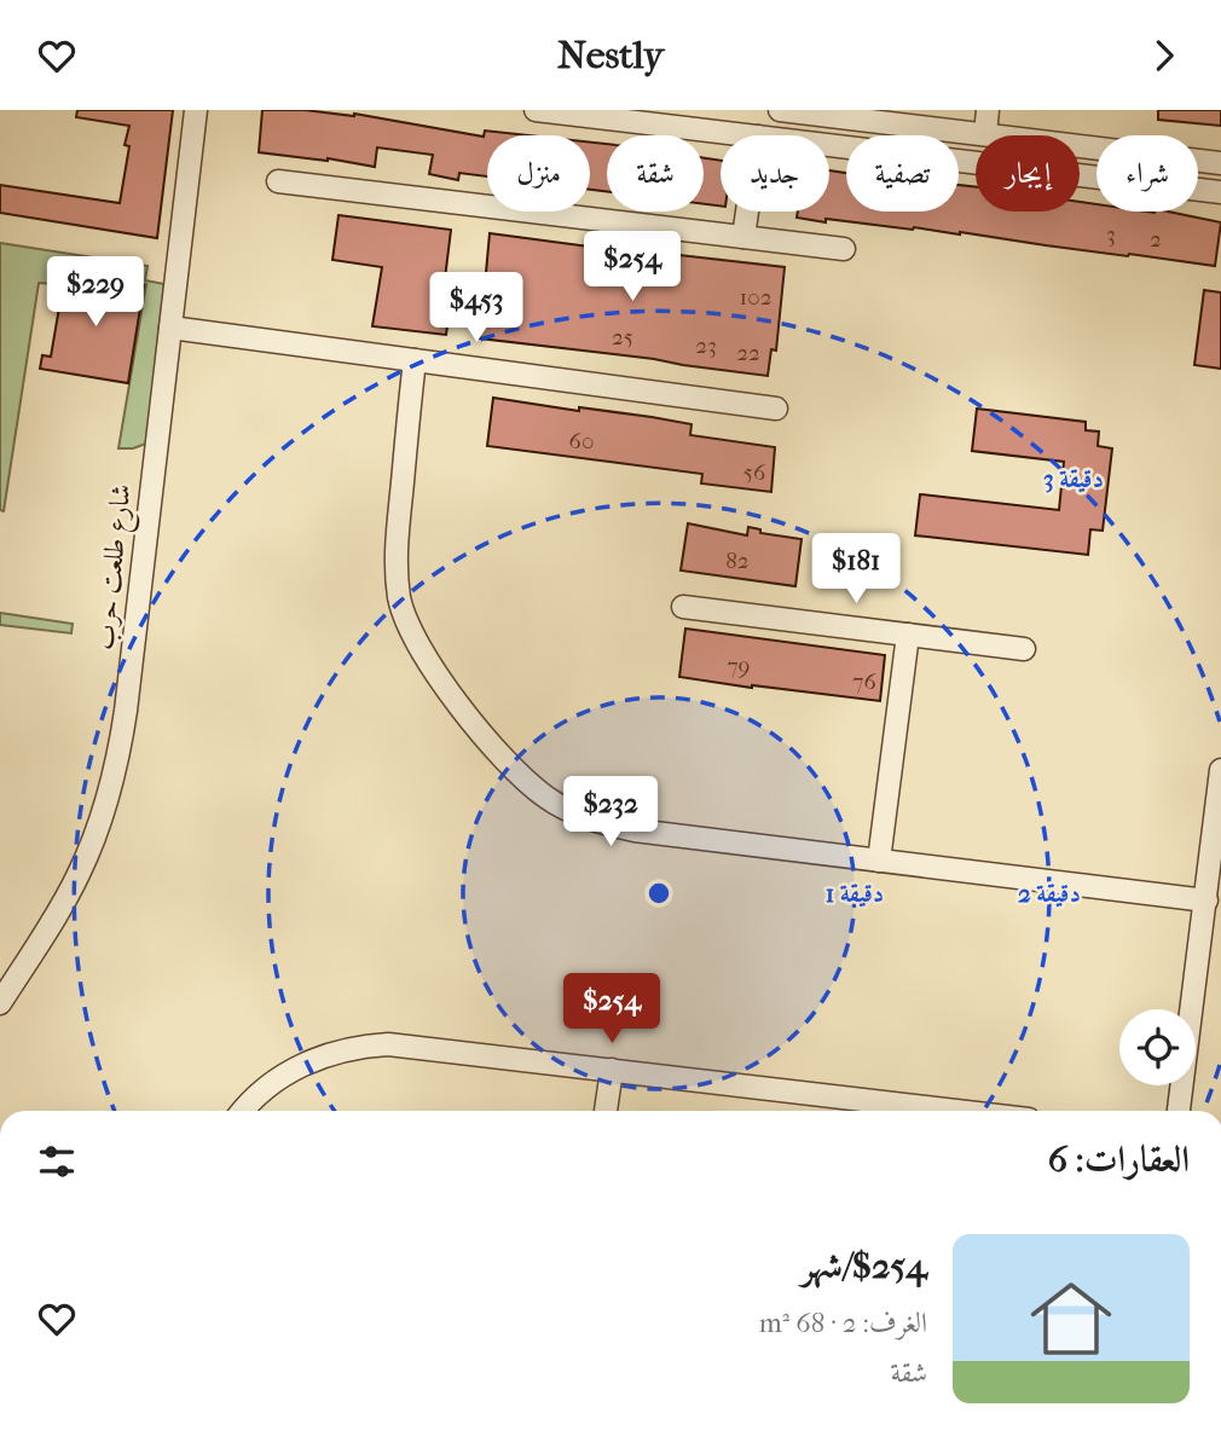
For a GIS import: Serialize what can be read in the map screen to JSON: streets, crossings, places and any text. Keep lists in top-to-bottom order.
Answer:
{
  "streets": {
    "street": ["شارع طلعت حرب"]
  },
  "house_numbers": [
    "3",
    "2",
    "102",
    "25",
    "23",
    "22",
    "60",
    "56",
    "82",
    "79",
    "76"
  ],
  "page": {
    "header": "Nestly",
    "chip": [
      "شراء",
      "إيجار",
      "تصفية",
      "جديد",
      "شقة",
      "منزل"
    ],
    "price": [
      "$254",
      "$229",
      "$453",
      "$181",
      "$232",
      "$254"
    ],
    "heading": "العقارات: 6",
    "list": [
      {
        "name": "$254/شهر",
        "note": "الغرف: 2 · 68 m² · شقة"
      }
    ]
  },
  "rings": ["3 دقيقة", "1 دقيقة", "2 دقيقة"]
}
